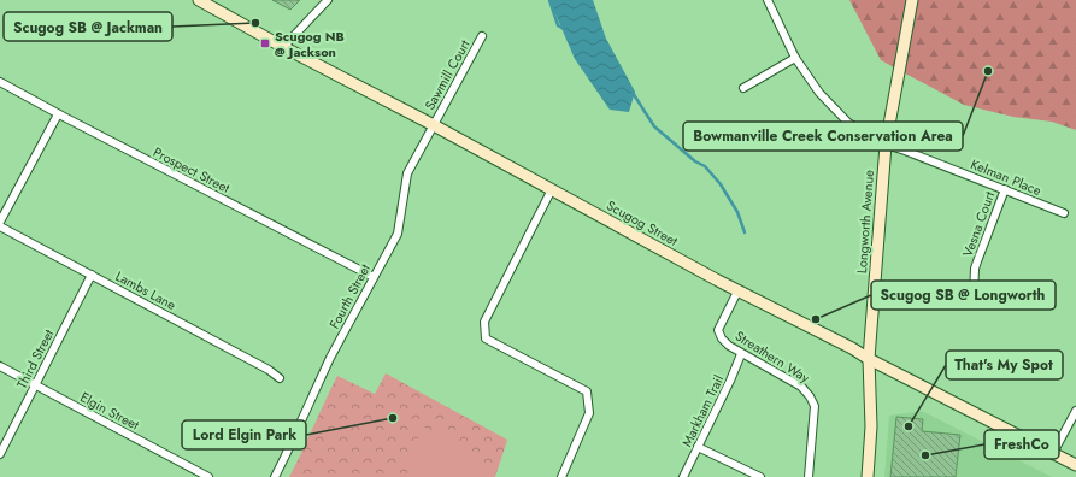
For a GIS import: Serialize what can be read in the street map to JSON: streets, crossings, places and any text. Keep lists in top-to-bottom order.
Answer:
{
  "streets": {
    "street": [
      "Sawmill Court",
      "Prospect Street",
      "Kelman Place",
      "Longworth Avenue",
      "Scugog Street",
      "Vesna Court",
      "Lambs Lane",
      "Fourth Street",
      "Streathern Way",
      "Third Street",
      "Elgin Street",
      "Markham Trail"
    ]
  },
  "crossings": [
    ["Sawmill Court", "Scugog Street"],
    ["Sawmill Court", "Fourth Street"],
    ["Prospect Street", "Fourth Street"],
    ["Kelman Place", "Longworth Avenue"],
    ["Kelman Place", "Vesna Court"],
    ["Longworth Avenue", "Scugog Street"],
    ["Scugog Street", "Fourth Street"],
    ["Scugog Street", "Streathern Way"],
    ["Lambs Lane", "Third Street"],
    ["Streathern Way", "Markham Trail"],
    ["Third Street", "Elgin Street"]
  ],
  "places": {
    "other": [
      "Scugog SB @ Jackman",
      "Bowmanville Creek Conservation Area",
      "Scugog SB @ Longworth",
      "Lord Elgin Park",
      "That's My Spot",
      "FreshCo"
    ],
    "transit": ["Scugog NB @ Jackson"]
  }
}
